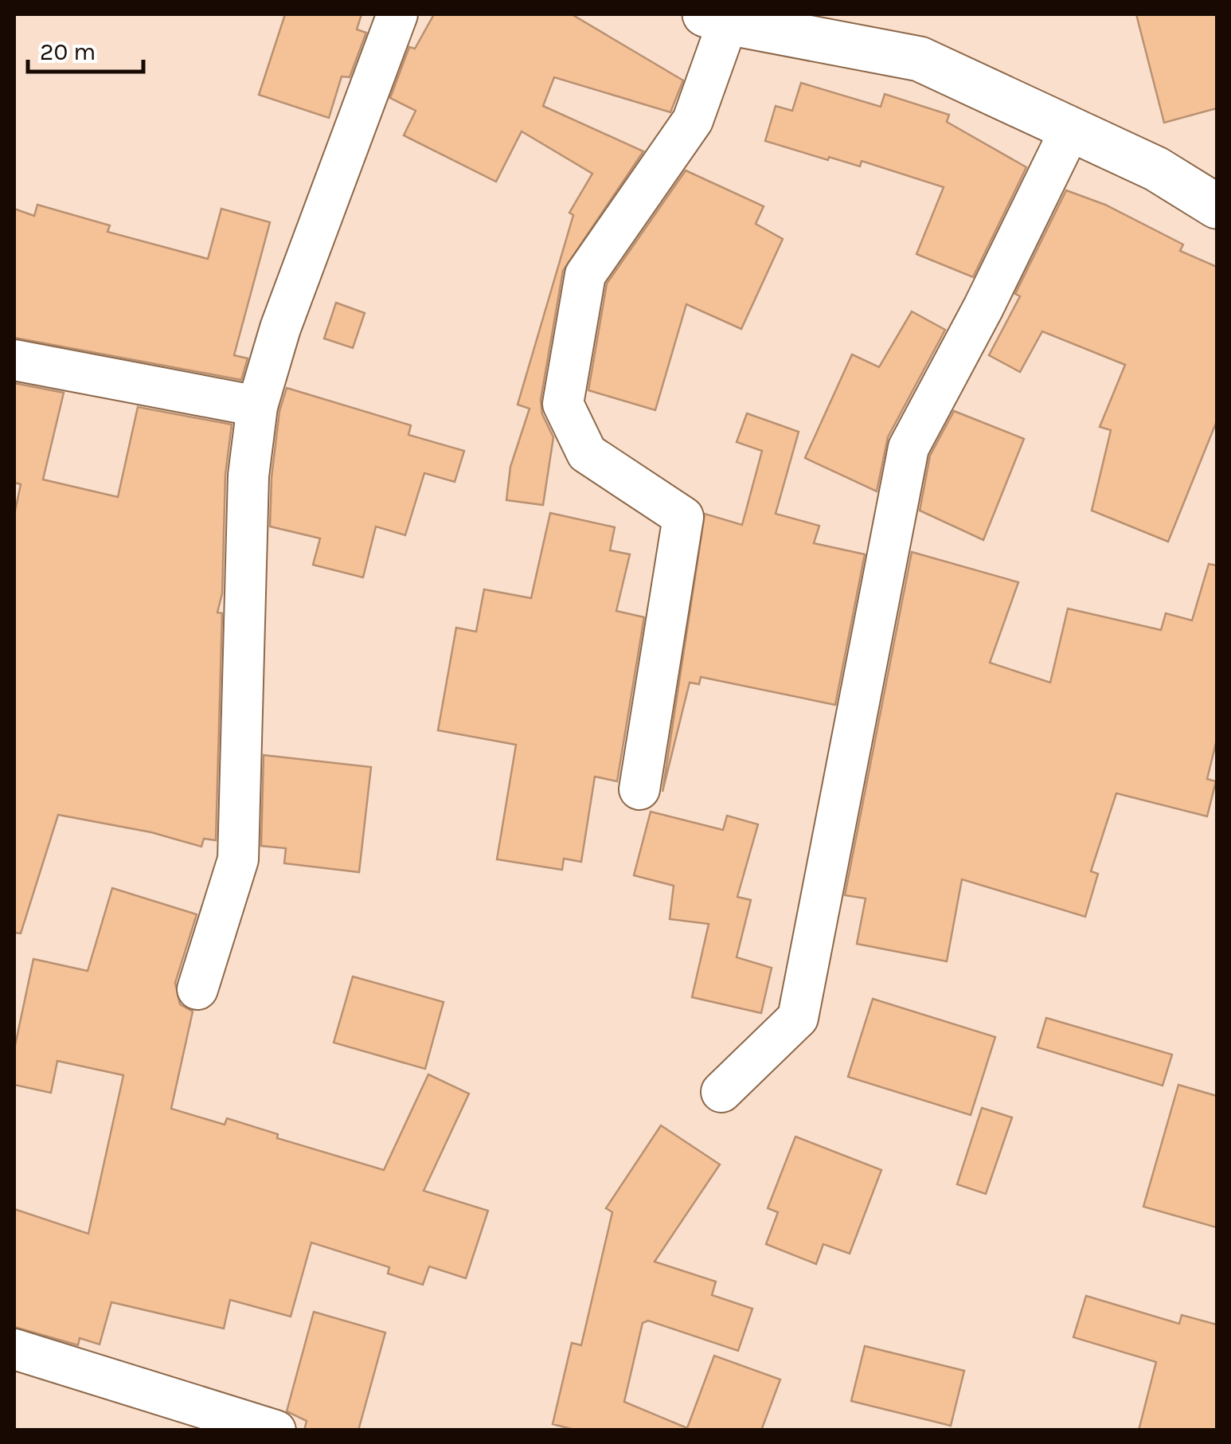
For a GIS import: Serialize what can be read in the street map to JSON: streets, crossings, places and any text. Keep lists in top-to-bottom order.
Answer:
{
  "scale_bar": "20 m"
}
